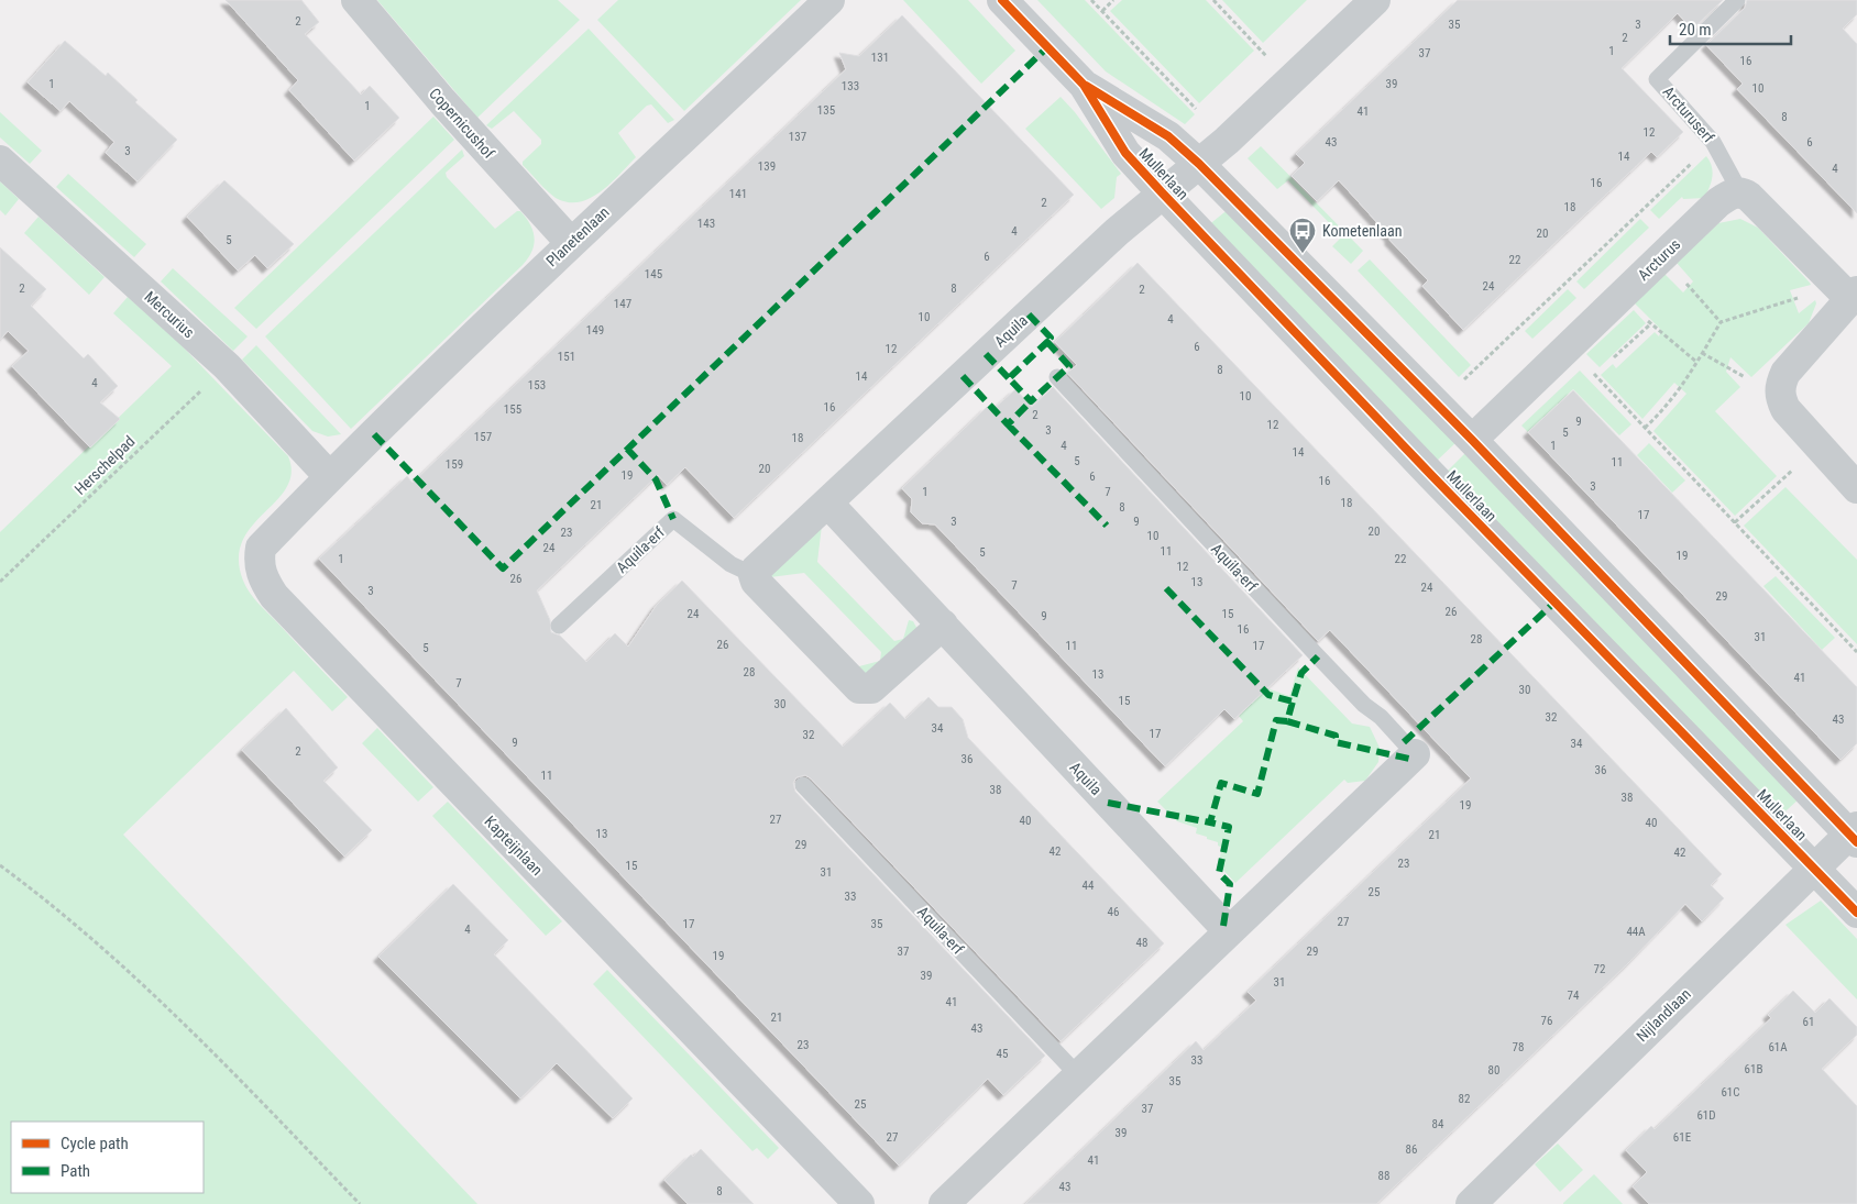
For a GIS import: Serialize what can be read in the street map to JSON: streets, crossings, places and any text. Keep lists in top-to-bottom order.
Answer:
{
  "streets": {
    "street": [
      "Copernicushof",
      "Mullerlaan",
      "Planetenlaan",
      "Arcturus",
      "Mercurius",
      "Aquila",
      "Kapteijnlaan",
      "Nijlandlaan"
    ],
    "lane": ["Arcturuserf", "Aquila-erf"],
    "path": ["Herschelpad"]
  },
  "crossings": [
    ["Arcturuserf", "Arcturus"],
    ["Copernicushof", "Planetenlaan"],
    ["Mullerlaan", "Arcturus"],
    ["Mullerlaan", "Aquila"],
    ["Mullerlaan", "Nijlandlaan"],
    ["Planetenlaan", "Mercurius"],
    ["Planetenlaan", "Kapteijnlaan"],
    ["Mercurius", "Herschelpad"],
    ["Mercurius", "Kapteijnlaan"],
    ["Aquila", "Aquila-erf"]
  ],
  "places": {
    "bus stop": ["Kometenlaan"]
  },
  "house_numbers": [
    "2",
    "35",
    "3",
    "2",
    "1",
    "37",
    "131",
    "16",
    "1",
    "39",
    "133",
    "10",
    "1",
    "135",
    "41",
    "8",
    "12",
    "137",
    "43",
    "6",
    "3",
    "14",
    "139",
    "4",
    "16",
    "141",
    "2",
    "18",
    "143",
    "4",
    "20",
    "5",
    "6",
    "22",
    "145",
    "24",
    "2",
    "8",
    "2",
    "147",
    "10",
    "4",
    "149",
    "6",
    "12",
    "151",
    "8",
    "14",
    "4",
    "153",
    "10",
    "16",
    "155",
    "2",
    "9",
    "12",
    "3",
    "5",
    "157",
    "18",
    "4",
    "1",
    "14",
    "5",
    "11",
    "159",
    "20",
    "19",
    "6",
    "16",
    "3",
    "1",
    "7",
    "18",
    "21",
    "8",
    "17",
    "3",
    "9",
    "20",
    "23",
    "10",
    "24",
    "11",
    "5",
    "19",
    "1",
    "22",
    "12",
    "26",
    "13",
    "7",
    "24",
    "3",
    "29",
    "26",
    "24",
    "15",
    "9",
    "16",
    "31",
    "28",
    "26",
    "11",
    "17",
    "5",
    "28",
    "13",
    "41",
    "7",
    "30",
    "15",
    "30",
    "32",
    "43",
    "34",
    "17",
    "32",
    "9",
    "34",
    "2",
    "36",
    "36",
    "11",
    "38",
    "38",
    "19",
    "27",
    "40",
    "40",
    "13",
    "21",
    "29",
    "42",
    "42",
    "23",
    "15",
    "31",
    "44",
    "25",
    "33",
    "46",
    "27",
    "17",
    "35",
    "4",
    "44A",
    "48",
    "37",
    "29",
    "19",
    "72",
    "39",
    "31",
    "74",
    "41",
    "21",
    "76",
    "61",
    "43",
    "23",
    "78",
    "61A",
    "45",
    "33",
    "61B",
    "80",
    "35",
    "61C",
    "82",
    "25",
    "37",
    "61D",
    "84",
    "39",
    "27",
    "61E",
    "86",
    "41",
    "88",
    "43",
    "8"
  ],
  "legend": ["Cycle path", "Path"],
  "scale_bar": "20 m"
}
